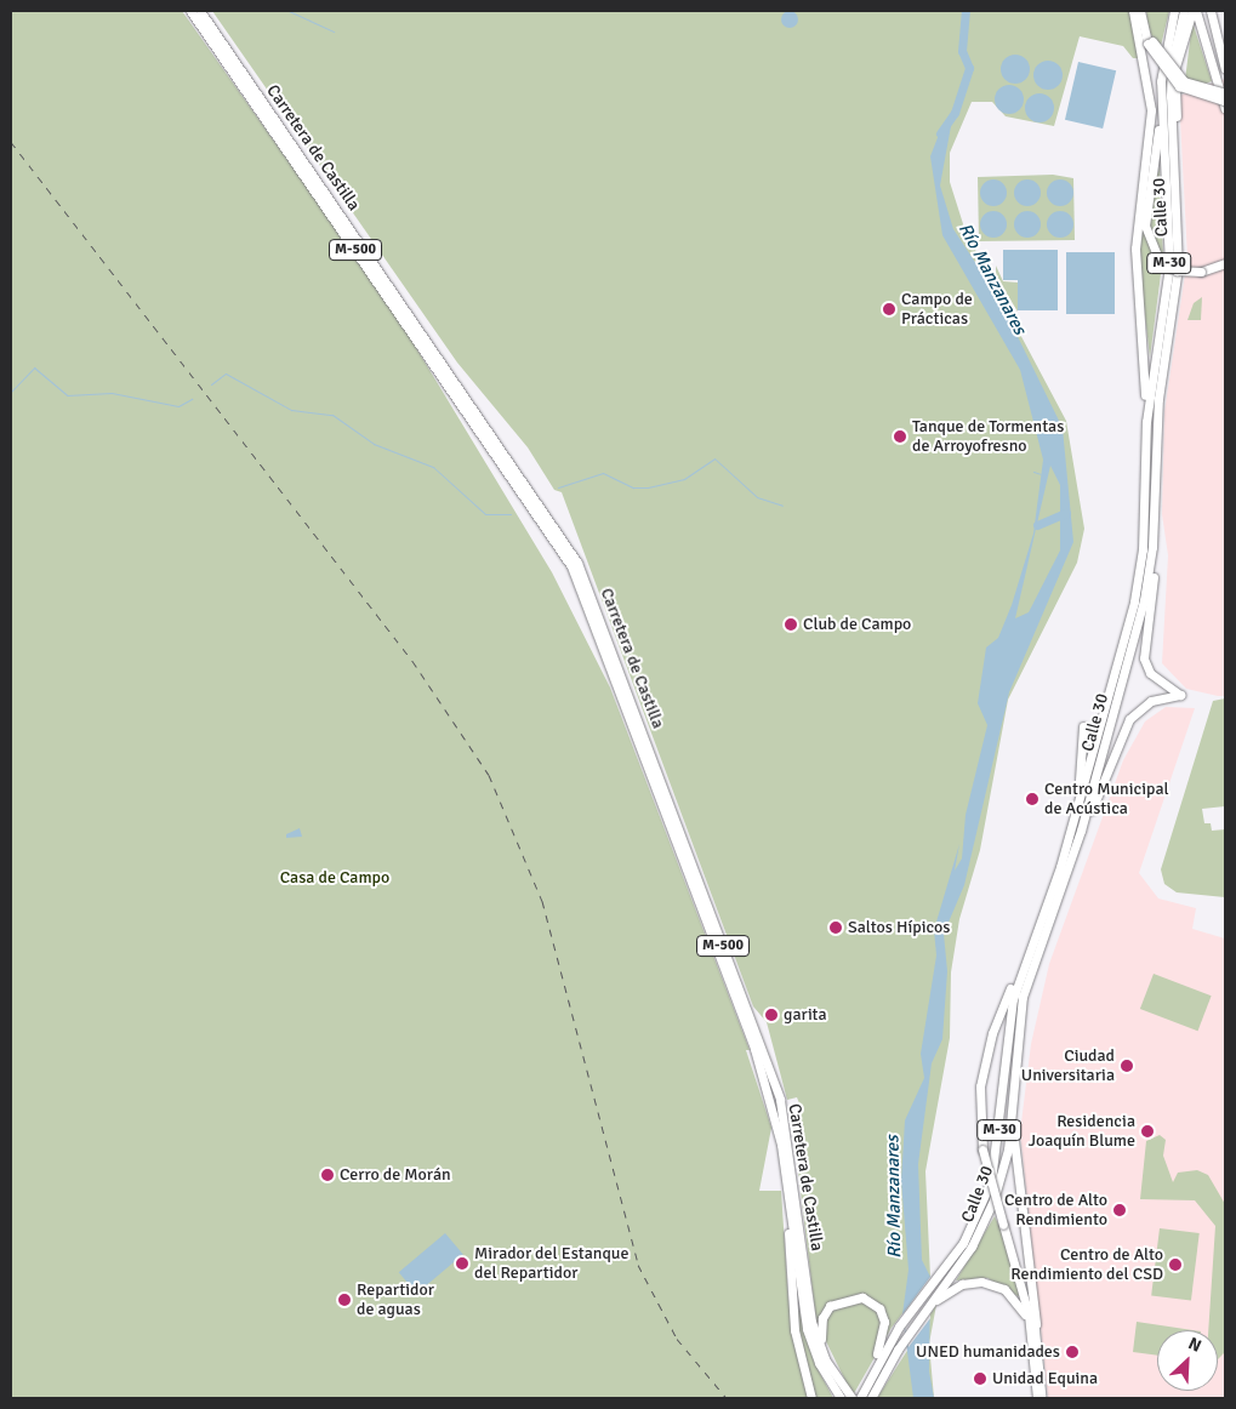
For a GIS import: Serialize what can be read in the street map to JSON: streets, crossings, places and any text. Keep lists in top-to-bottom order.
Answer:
{
  "streets": {
    "highway": [
      "Carretera de Castilla",
      "Calle 30",
      "M-500",
      "M-30"
    ]
  },
  "water": ["Río Manzanares"],
  "parks": ["Casa de Campo"],
  "places": [
    "Campo de Prácticas",
    "Tanque de Tormentas de Arroyofresno",
    "Club de Campo",
    "Centro Municipal de Acústica",
    "Saltos Hípicos",
    "garita",
    "Ciudad Universitaria",
    "Residencia Joaquín Blume",
    "Cerro de Morán",
    "Centro de Alto Rendimiento",
    "Mirador del Estanque del Repartidor",
    "Centro de Alto Rendimiento del CSD",
    "Repartidor de aguas",
    "UNED humanidades",
    "Unidad Equina"
  ],
  "north": "top right"
}
